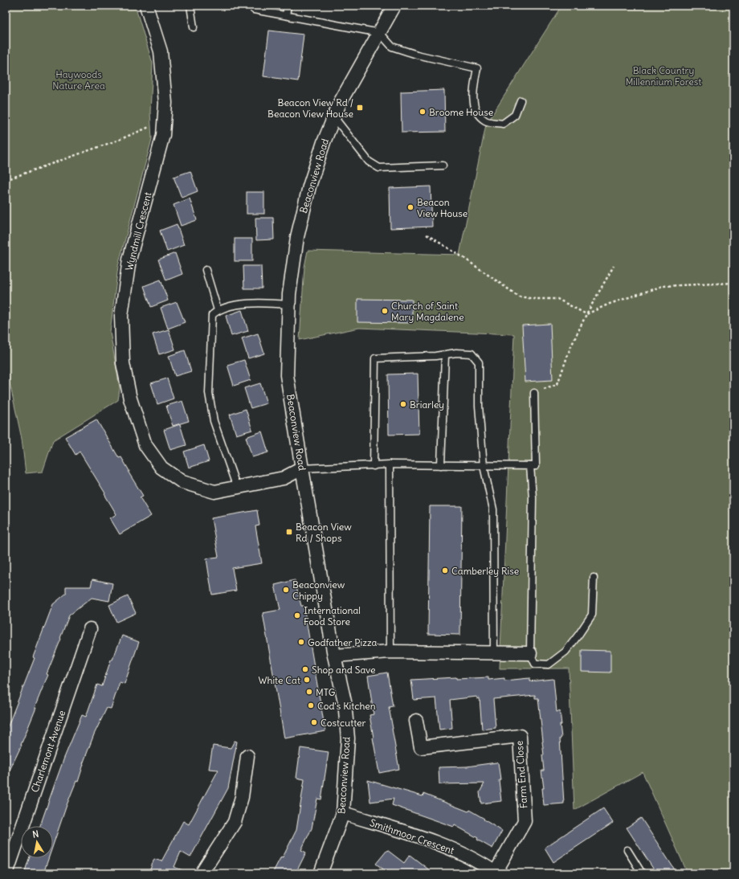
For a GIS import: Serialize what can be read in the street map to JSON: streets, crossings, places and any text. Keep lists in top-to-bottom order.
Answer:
{
  "streets": {
    "street": [
      "Beaconview Road",
      "Wyndmill Crescent",
      "Charlemont Avenue",
      "Farm End Close",
      "Smithmoor Crescent"
    ]
  },
  "crossings": [
    ["Beaconview Road", "Wyndmill Crescent"],
    ["Beaconview Road", "Smithmoor Crescent"],
    ["Farm End Close", "Smithmoor Crescent"]
  ],
  "parks": ["Black Country Millennium Forest", "Haywoods Nature Area"],
  "places": {
    "transit": ["Beacon View Rd / Beacon View House", "Beacon View Rd / Shops"],
    "other": [
      "Broome House",
      "Beacon View House",
      "Church of Saint Mary Magdalene",
      "Briarley",
      "Camberley Rise",
      "Beaconview Chippy",
      "International Food Store",
      "Godfather Pizza",
      "Shop and Save",
      "White Cat",
      "MTG",
      "Cod's Kitchen",
      "Costcutter"
    ]
  },
  "north": "top"
}
